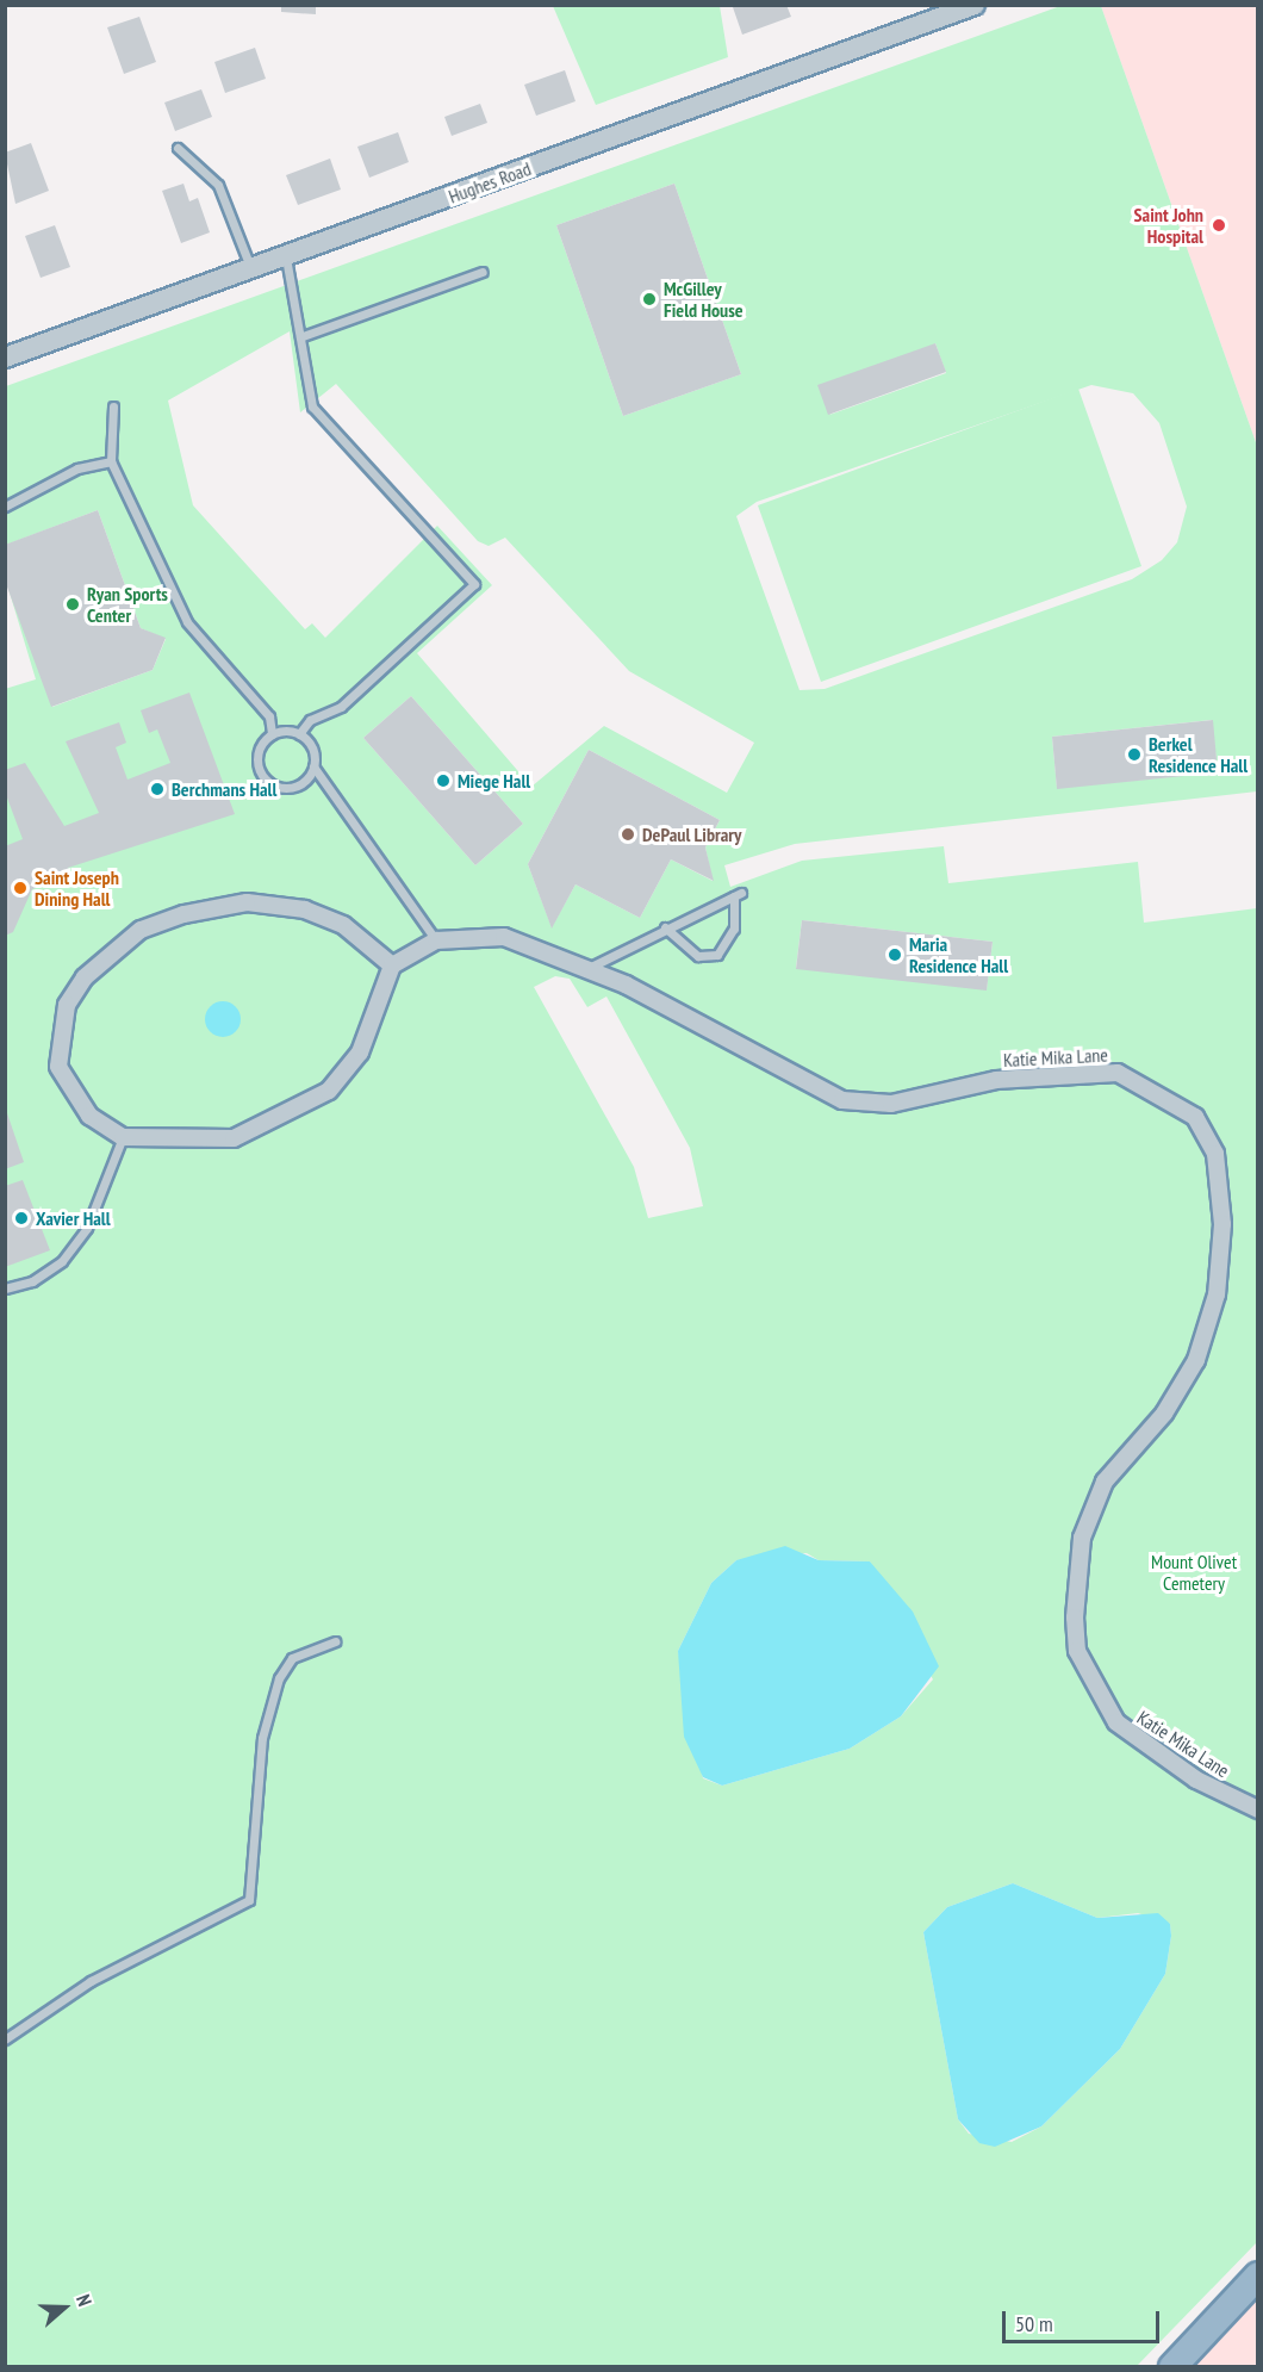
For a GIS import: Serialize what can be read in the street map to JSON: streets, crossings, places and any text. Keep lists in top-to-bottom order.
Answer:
{
  "streets": {
    "street": ["Hughes Road", "Katie Mika Lane"]
  },
  "parks": ["Mount Olivet Cemetery"],
  "places": [
    "Saint John Hospital",
    "McGilley Field House",
    "Ryan Sports Center",
    "Berkel Residence Hall",
    "Miege Hall",
    "Berchmans Hall",
    "DePaul Library",
    "Saint Joseph Dining Hall",
    "Maria Residence Hall",
    "Xavier Hall"
  ],
  "scale_bar": "50 m",
  "north": "right"
}
